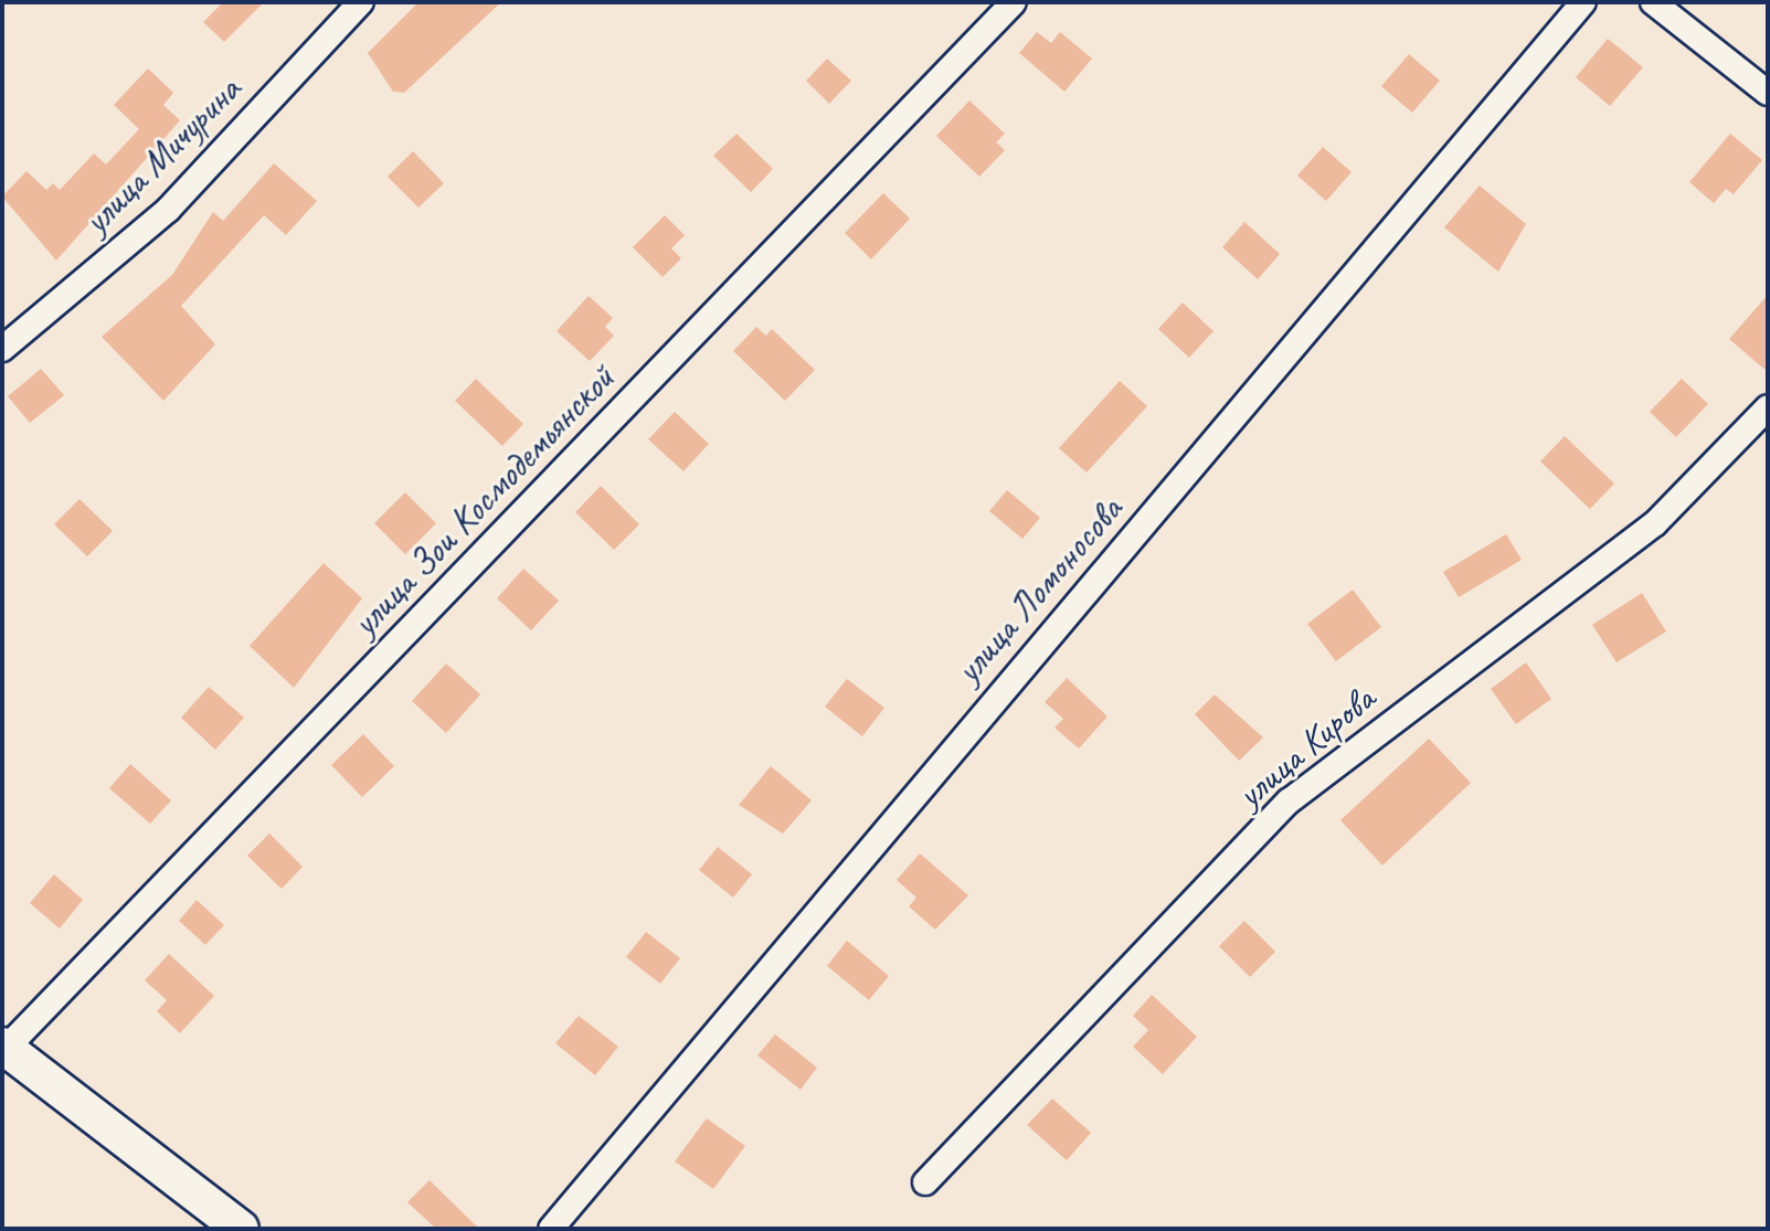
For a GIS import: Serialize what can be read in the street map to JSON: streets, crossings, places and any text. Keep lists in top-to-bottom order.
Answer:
{
  "streets": {
    "street": [
      "улица Мичурина",
      "улица Зои Космодемьянской",
      "улица Ломоносова",
      "улица Кирова"
    ]
  }
}
